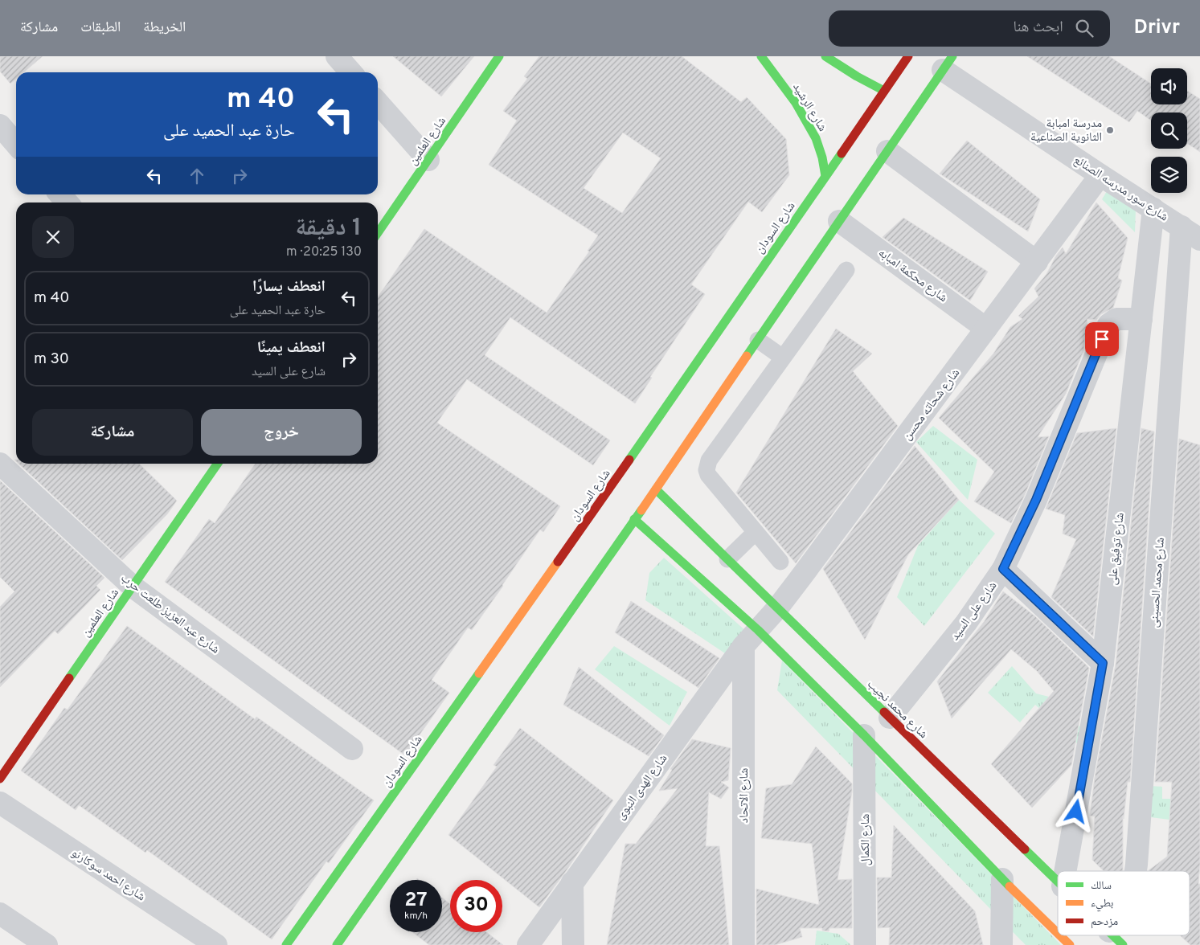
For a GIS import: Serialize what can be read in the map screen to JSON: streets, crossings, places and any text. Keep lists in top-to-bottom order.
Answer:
{
  "streets": {
    "main road": [
      "شارع الرشيد",
      "شارع العلمين",
      "شارع السودان",
      "شارع محمد نجيب"
    ],
    "street": [
      "شارع سور مدرسه الصنائع",
      "شارع محكمة امبابه",
      "شارع شحاته محسن",
      "شارع توفيق على",
      "شارع محمد الحسينى",
      "شارع على السيد",
      "شارع عبد العزيز طلعت حرب",
      "شارع الهدى النبوى",
      "شارع الاتحاد",
      "شارع الكمال",
      "شارع احمد سوكارنو"
    ]
  },
  "crossings": [
    ["شارع الرشيد", "شارع السودان"],
    ["شارع العلمين", "شارع عبد العزيز طلعت حرب"],
    ["شارع سور مدرسه الصنائع", "شارع شحاته محسن"],
    ["شارع سور مدرسه الصنائع", "شارع توفيق على"],
    ["شارع سور مدرسه الصنائع", "شارع محمد الحسينى"],
    ["شارع محكمة امبابه", "شارع شحاته محسن"],
    ["شارع شحاته محسن", "شارع محمد نجيب"],
    ["شارع شحاته محسن", "شارع الهدى النبوى"],
    ["شارع شحاته محسن", "شارع الاتحاد"],
    ["شارع توفيق على", "شارع على السيد"],
    ["شارع على السيد", "شارع محمد نجيب"],
    ["شارع الهدى النبوى", "شارع الاتحاد"]
  ],
  "places": ["مدرسة امبابة الثانوية الصناعية"],
  "legend": ["سالك", "بطيء", "مزدحم"],
  "page": {
    "header": "Drivr",
    "search": "ابحث هنا",
    "nav": ["الخريطة", "الطبقات", "مشاركة"],
    "turn": ["40 m", "حارة عبد الحميد على"],
    "heading": ["1 دقيقة", "130 m · 20:25"],
    "list": [
      {
        "name": "انعطف يسارًا",
        "note": "حارة عبد الحميد على",
        "value": "40 m"
      },
      {
        "name": "انعطف يمينًا",
        "note": "شارع على السيد",
        "value": "30 m"
      }
    ],
    "buttons": ["خروج", "مشاركة"],
    "speed": "27 km/h",
    "limit": "30"
  }
}
